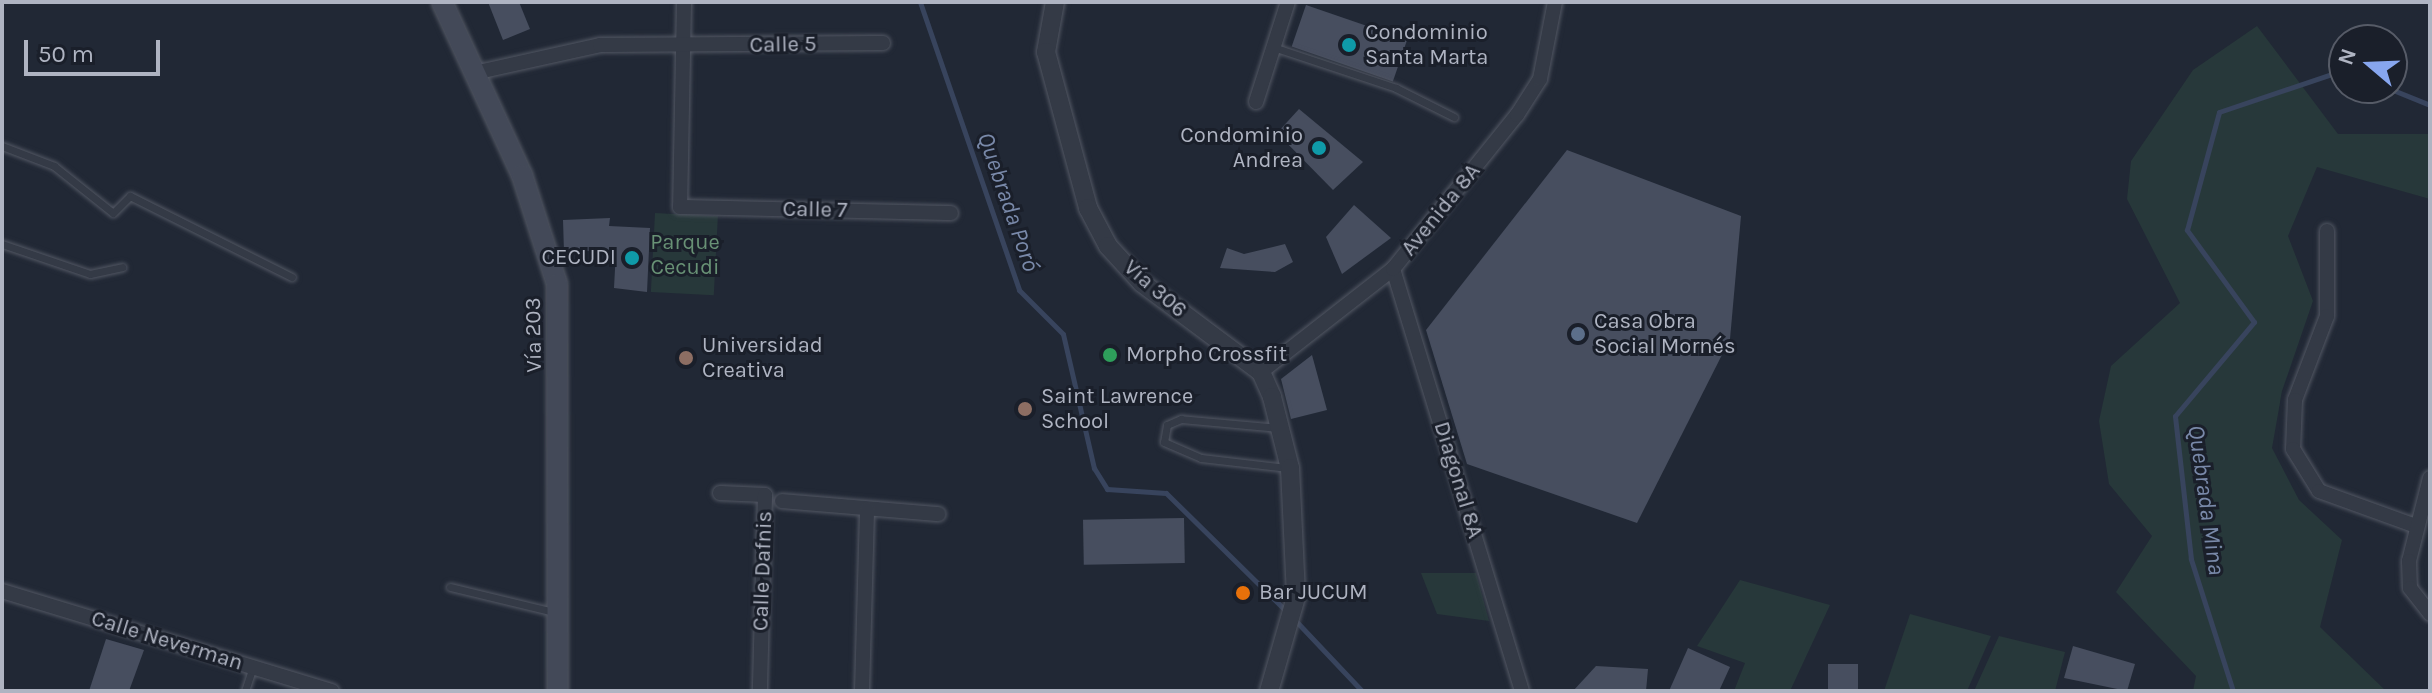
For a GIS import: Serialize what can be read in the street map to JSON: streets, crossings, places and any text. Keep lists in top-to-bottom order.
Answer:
{
  "streets": {
    "main road": ["Vía 203"],
    "street": [
      "Calle 5",
      "Calle 7",
      "Avenida 8A",
      "Vía 306",
      "Diagonal 8A",
      "Calle Dafnis",
      "Calle Neverman"
    ]
  },
  "crossings": [
    ["Calle 5", "Calle 7"],
    ["Calle 5", "Vía 203"],
    ["Avenida 8A", "Vía 306"],
    ["Avenida 8A", "Diagonal 8A"]
  ],
  "water": ["Quebrada Poró", "Quebrada Mina"],
  "parks": ["Parque Cecudi"],
  "places": [
    "Condominio Santa Marta",
    "Condominio Andrea",
    "CECUDI",
    "Casa Obra Social Mornés",
    "Morpho Crossfit",
    "Universidad Creativa",
    "Saint Lawrence School",
    "Bar JUCUM"
  ],
  "scale_bar": "50 m",
  "north": "left"
}
